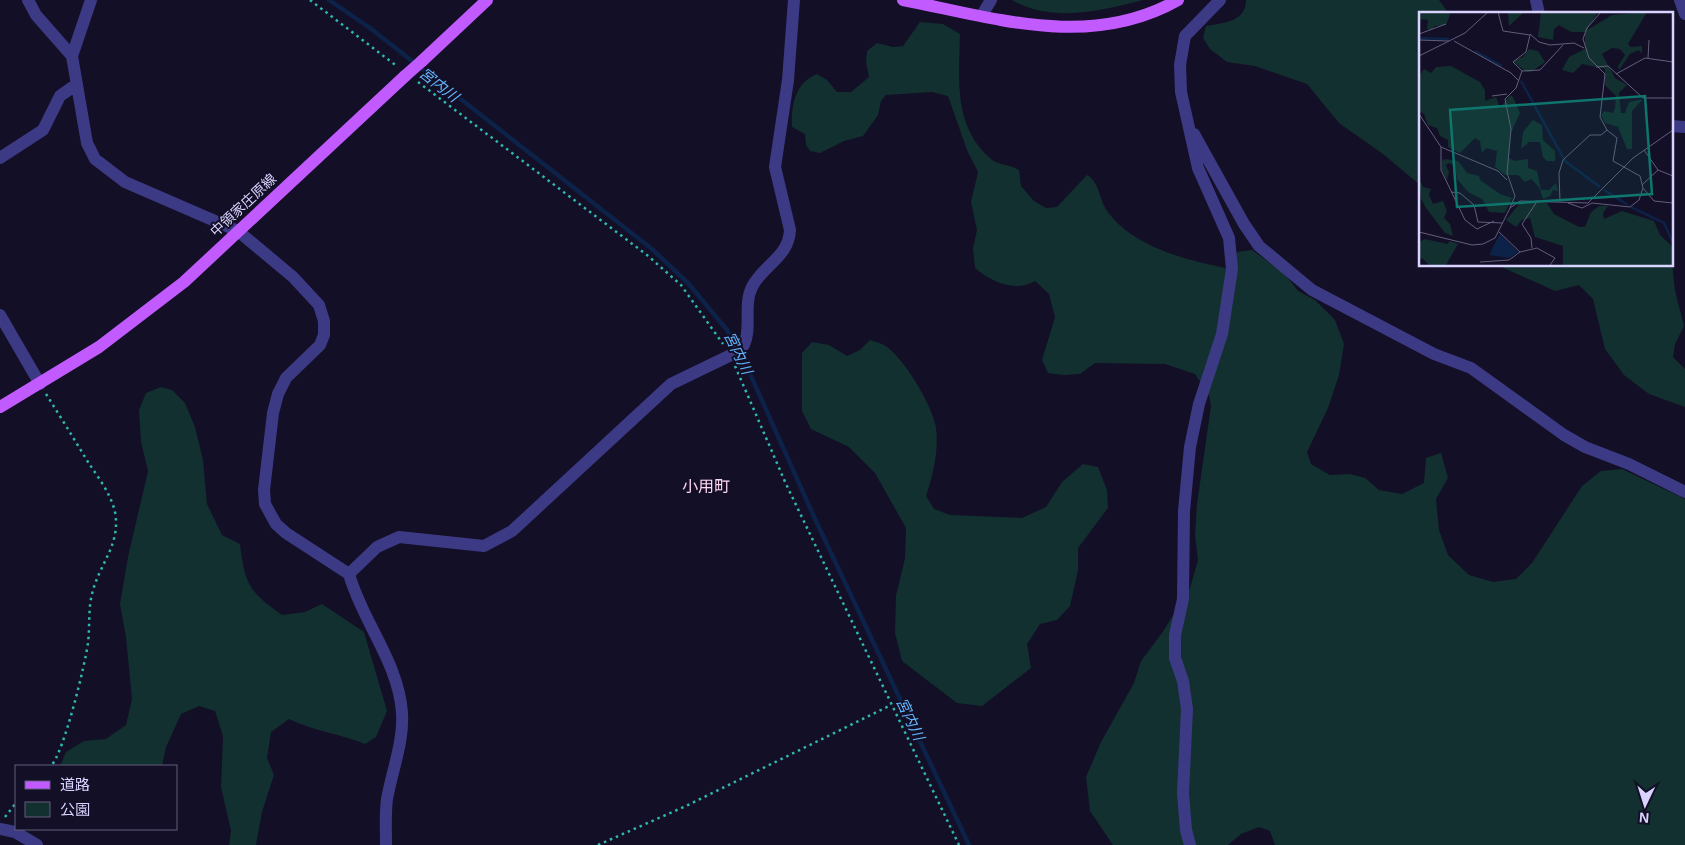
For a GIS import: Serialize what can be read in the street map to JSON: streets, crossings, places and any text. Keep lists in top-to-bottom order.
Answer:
{
  "streets": {
    "main road": ["中領家庄原線"]
  },
  "districts": ["小用町"],
  "water": ["宮内川"],
  "legend": ["道路", "公園"],
  "north": "bottom"
}
